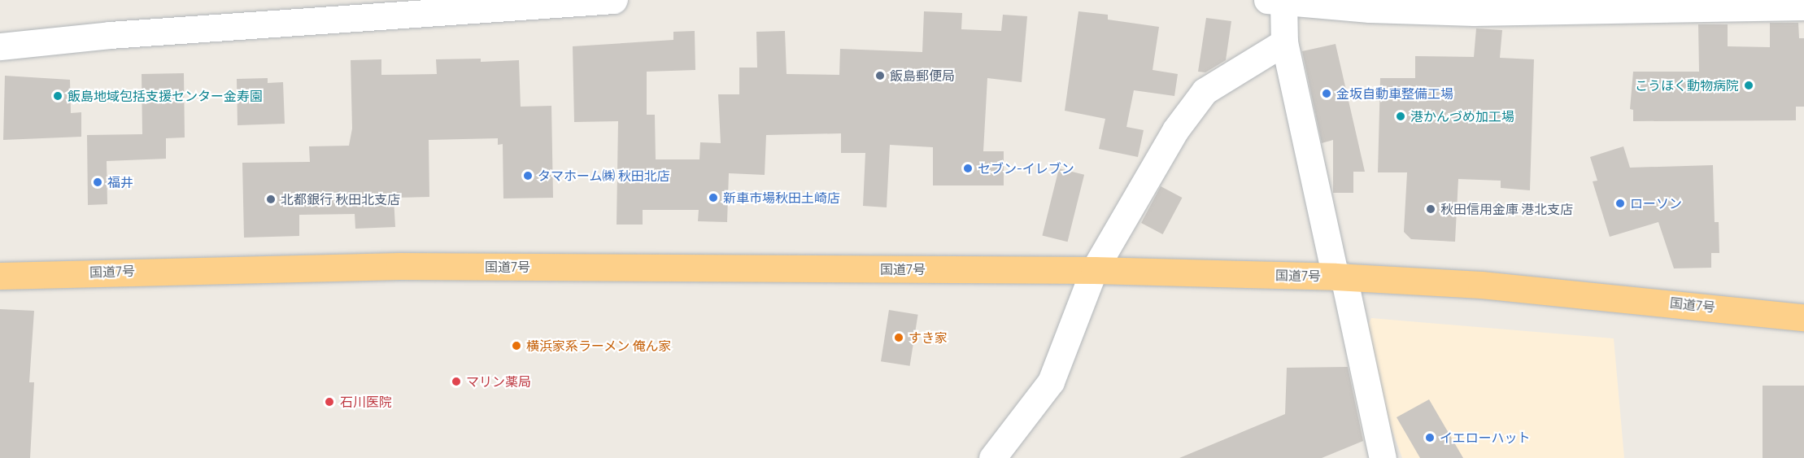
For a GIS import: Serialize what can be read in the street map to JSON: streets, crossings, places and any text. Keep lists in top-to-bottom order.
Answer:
{
  "streets": {
    "highway": ["国道7号"]
  },
  "places": [
    "飯島郵便局",
    "こうほく動物病院",
    "金坂自動車整備工場",
    "飯島地域包括支援センター金寿園",
    "港かんづめ加工場",
    "セブン-イレブン",
    "タマホーム㈱ 秋田北店",
    "福井",
    "新車市場秋田土崎店",
    "北都銀行 秋田北支店",
    "ローソン",
    "秋田信用金庫 港北支店",
    "すき家",
    "横浜家系ラーメン 俺ん家",
    "マリン薬局",
    "石川医院",
    "イエローハット"
  ]
}
